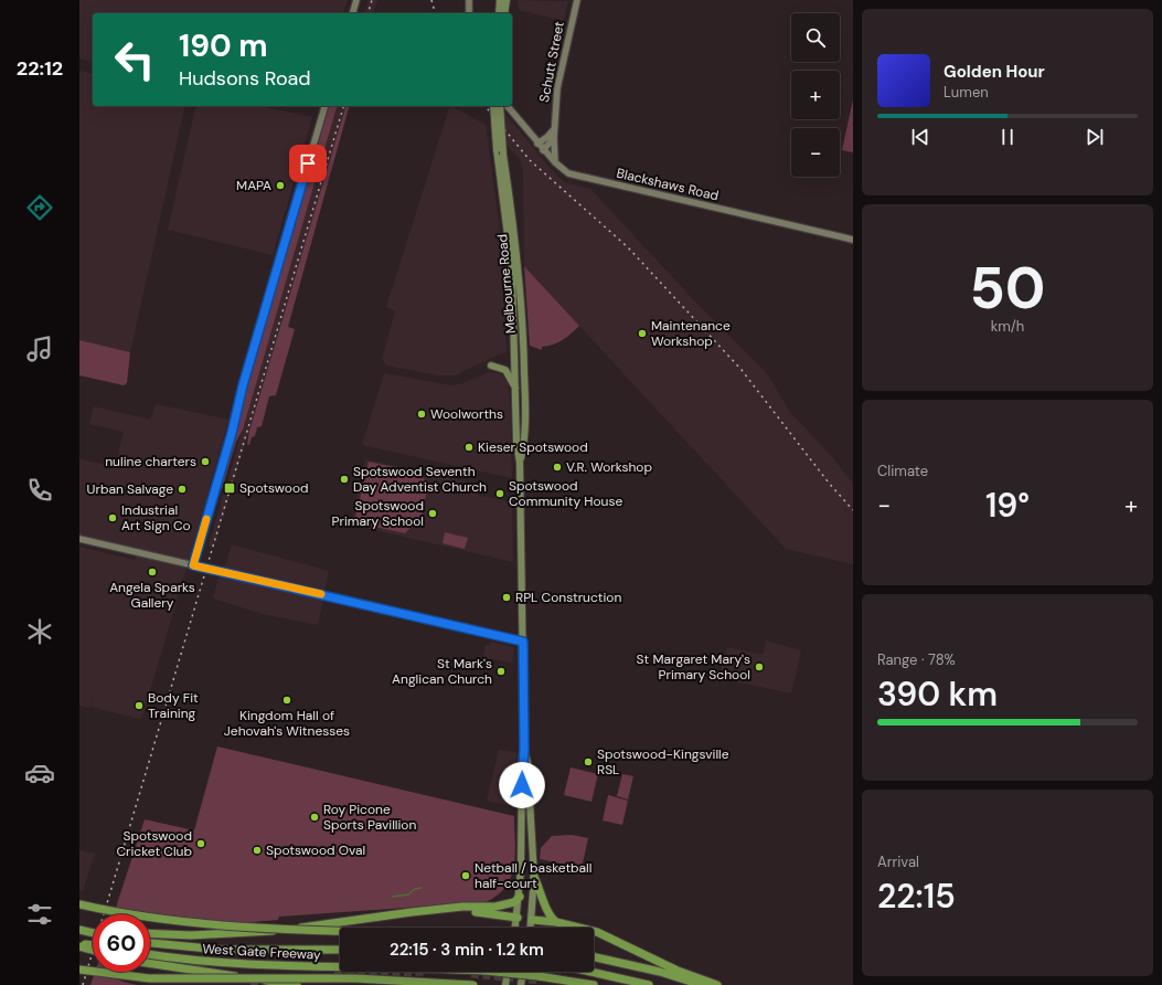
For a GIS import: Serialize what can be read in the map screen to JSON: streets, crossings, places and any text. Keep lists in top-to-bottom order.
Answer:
{
  "streets": {
    "highway": ["West Gate Freeway"],
    "main road": ["Melbourne Road"],
    "street": ["Schutt Street", "Blackshaws Road"]
  },
  "crossings": [
    ["Schutt Street", "Blackshaws Road"]
  ],
  "places": {
    "other": [
      "MAPA",
      "Maintenance Workshop",
      "Woolworths",
      "Kieser Spotswood",
      "nuline charters",
      "V.R. Workshop",
      "Spotswood Seventh Day Adventist Church",
      "Urban Salvage",
      "Spotswood Community House",
      "Spotswood Primary School",
      "Industrial Art Sign Co",
      "Angela Sparks Gallery",
      "RPL Construction",
      "St Margaret Mary's Primary School",
      "St Mark's Anglican Church",
      "Kingdom Hall of Jehovah's Witnesses",
      "Body Fit Training",
      "Spotswood-Kingsville RSL",
      "Roy Picone Sports Pavillion",
      "Spotswood Cricket Club",
      "Spotswood Oval",
      "Netball / basketball half-court"
    ],
    "transit": ["Spotswood"]
  },
  "page": {
    "tabs": "22:12",
    "map_buttons": ["+", "−"],
    "turn": ["190 m", "Hudsons Road"],
    "song": ["Golden Hour", "Lumen"],
    "tile": [
      ["50", "km/h"],
      "Climate",
      ["Range · 78%", "390 km"],
      ["Arrival", "22:15"]
    ],
    "heat": ["−", "19°", "+"],
    "limit": "60",
    "trip": "22:15 · 3 min · 1.2 km"
  }
}
